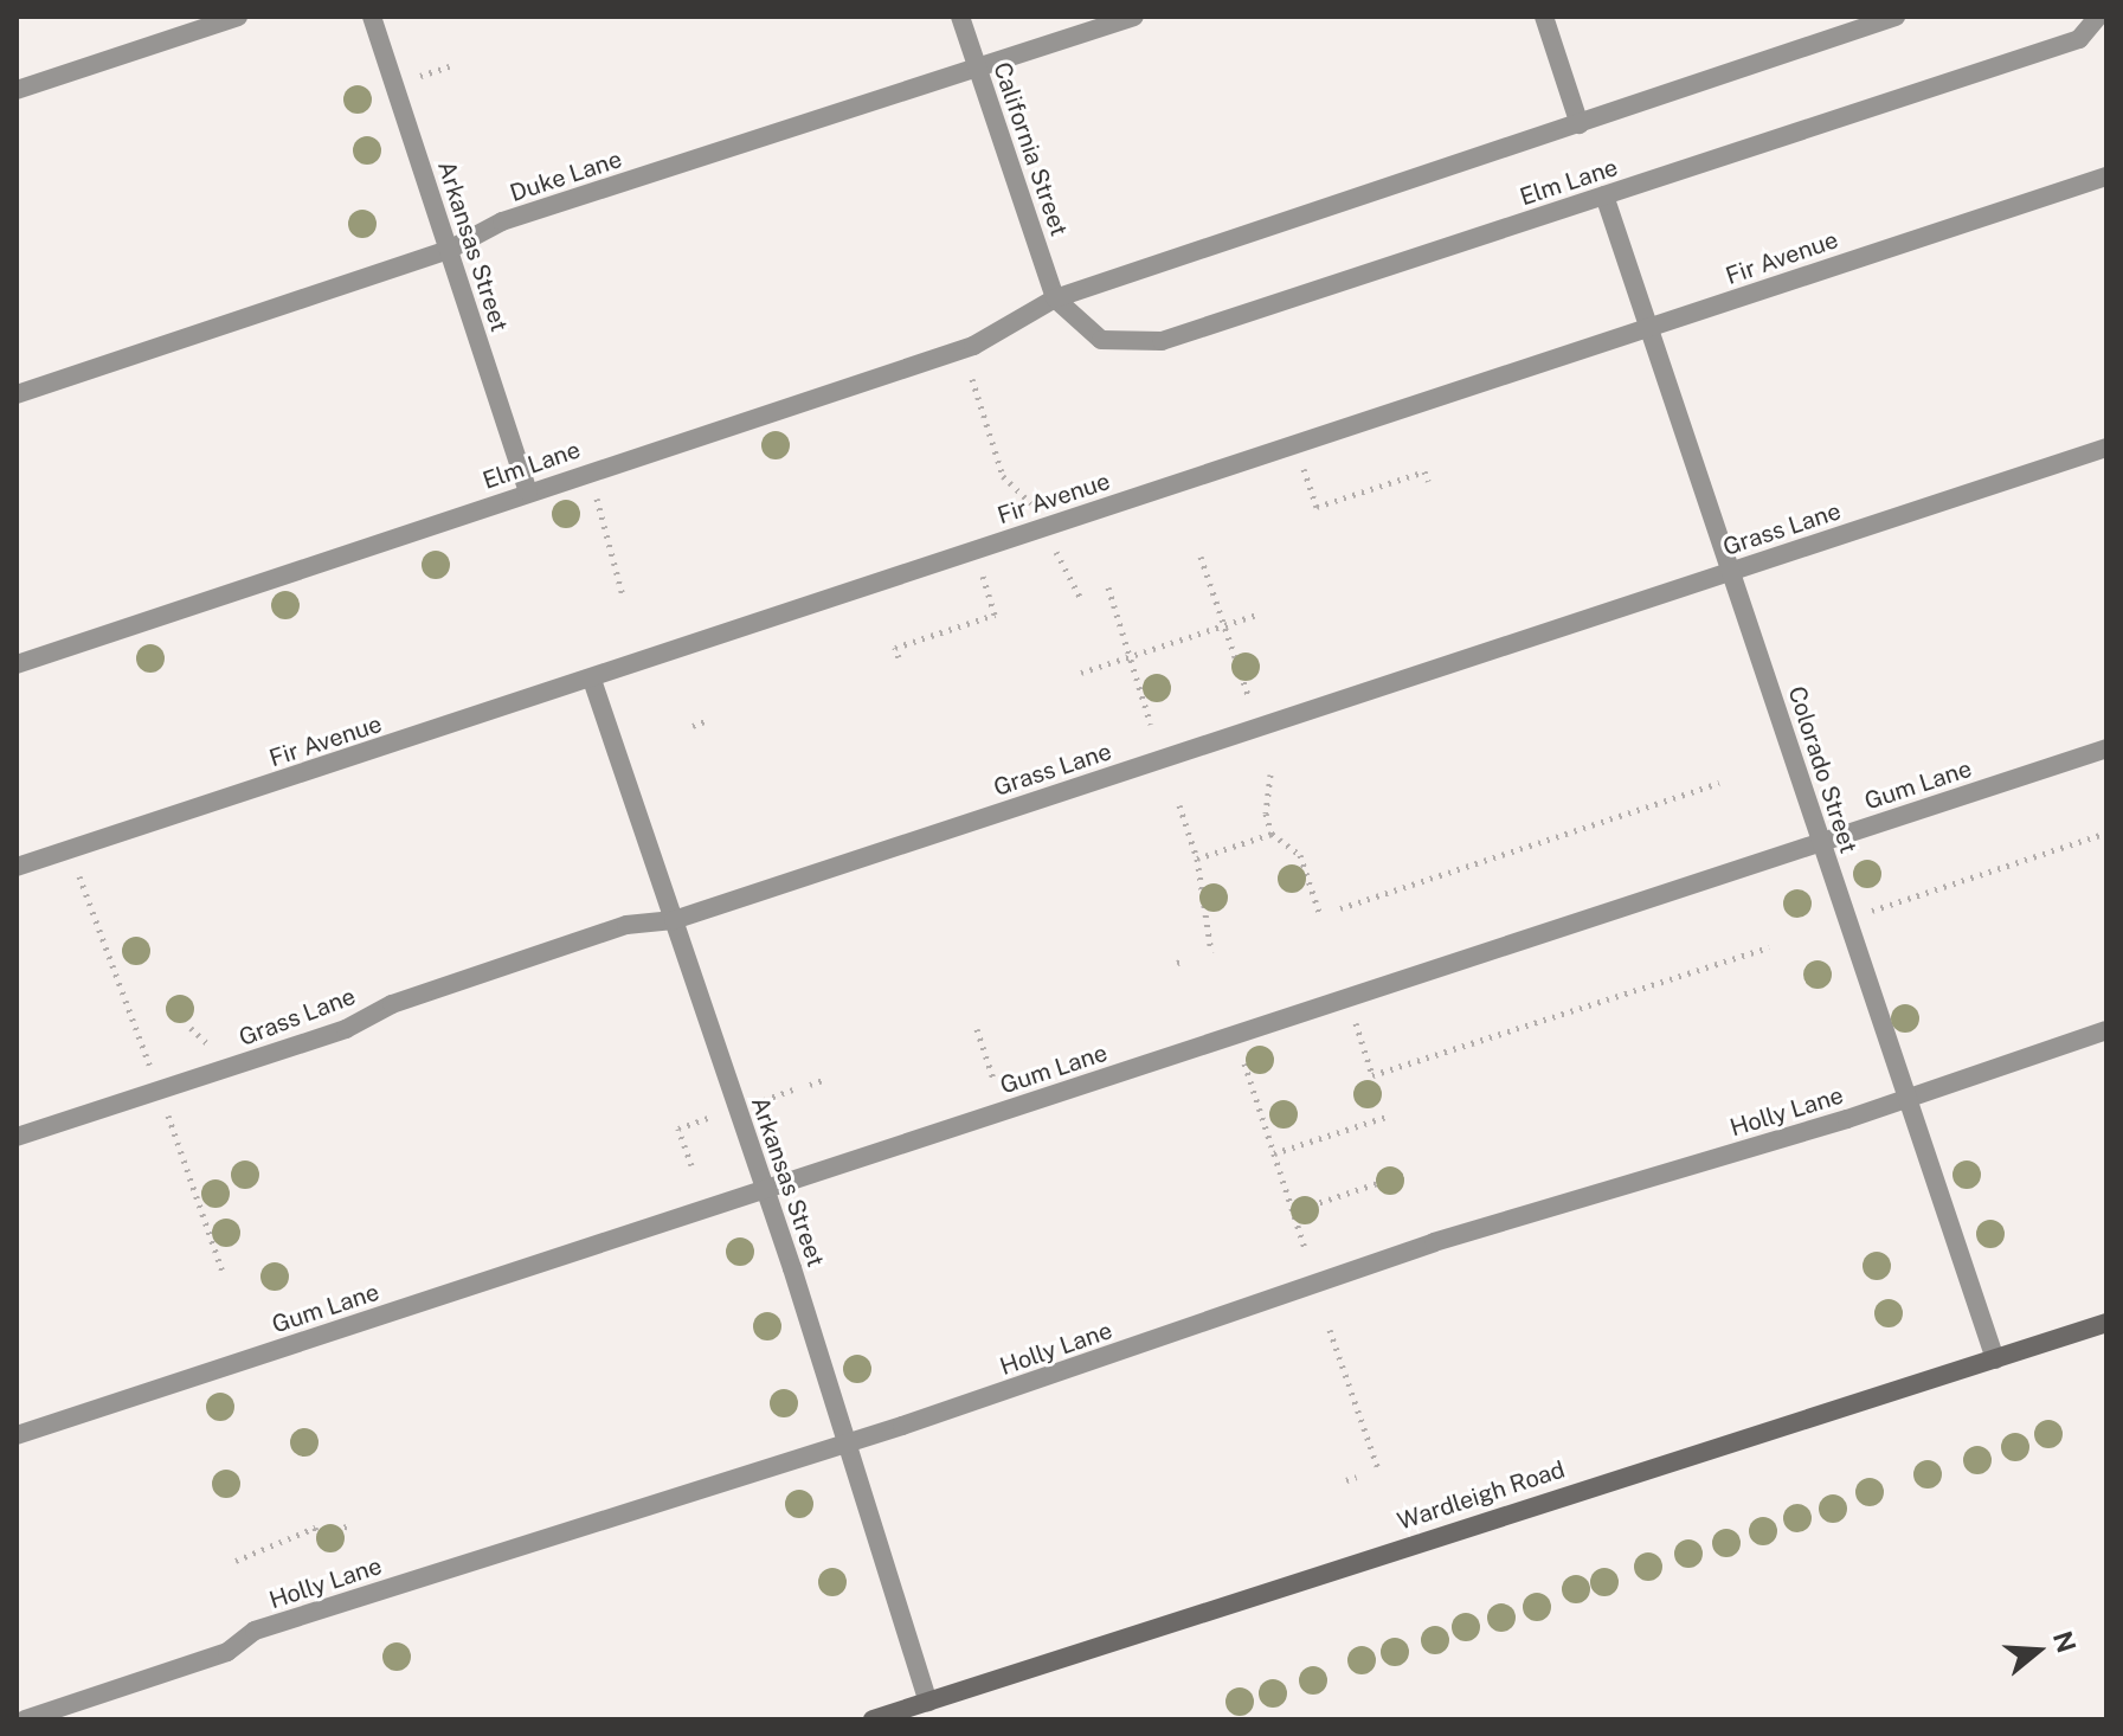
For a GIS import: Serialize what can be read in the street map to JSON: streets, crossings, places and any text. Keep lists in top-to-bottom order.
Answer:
{
  "streets": {
    "main road": ["Wardleigh Road"],
    "street": [
      "California Street",
      "Duke Lane",
      "Elm Lane",
      "Arkansas Street",
      "Fir Avenue",
      "Grass Lane",
      "Colorado Street",
      "Gum Lane",
      "Holly Lane"
    ]
  },
  "crossings": [
    ["California Street", "Duke Lane"],
    ["California Street", "Elm Lane"],
    ["Duke Lane", "Arkansas Street"],
    ["Elm Lane", "Arkansas Street"],
    ["Elm Lane", "Colorado Street"],
    ["Arkansas Street", "Fir Avenue"],
    ["Arkansas Street", "Grass Lane"],
    ["Arkansas Street", "Gum Lane"],
    ["Arkansas Street", "Holly Lane"],
    ["Arkansas Street", "Wardleigh Road"],
    ["Fir Avenue", "Colorado Street"],
    ["Grass Lane", "Colorado Street"],
    ["Colorado Street", "Gum Lane"],
    ["Colorado Street", "Holly Lane"],
    ["Colorado Street", "Wardleigh Road"]
  ],
  "north": "right"
}
